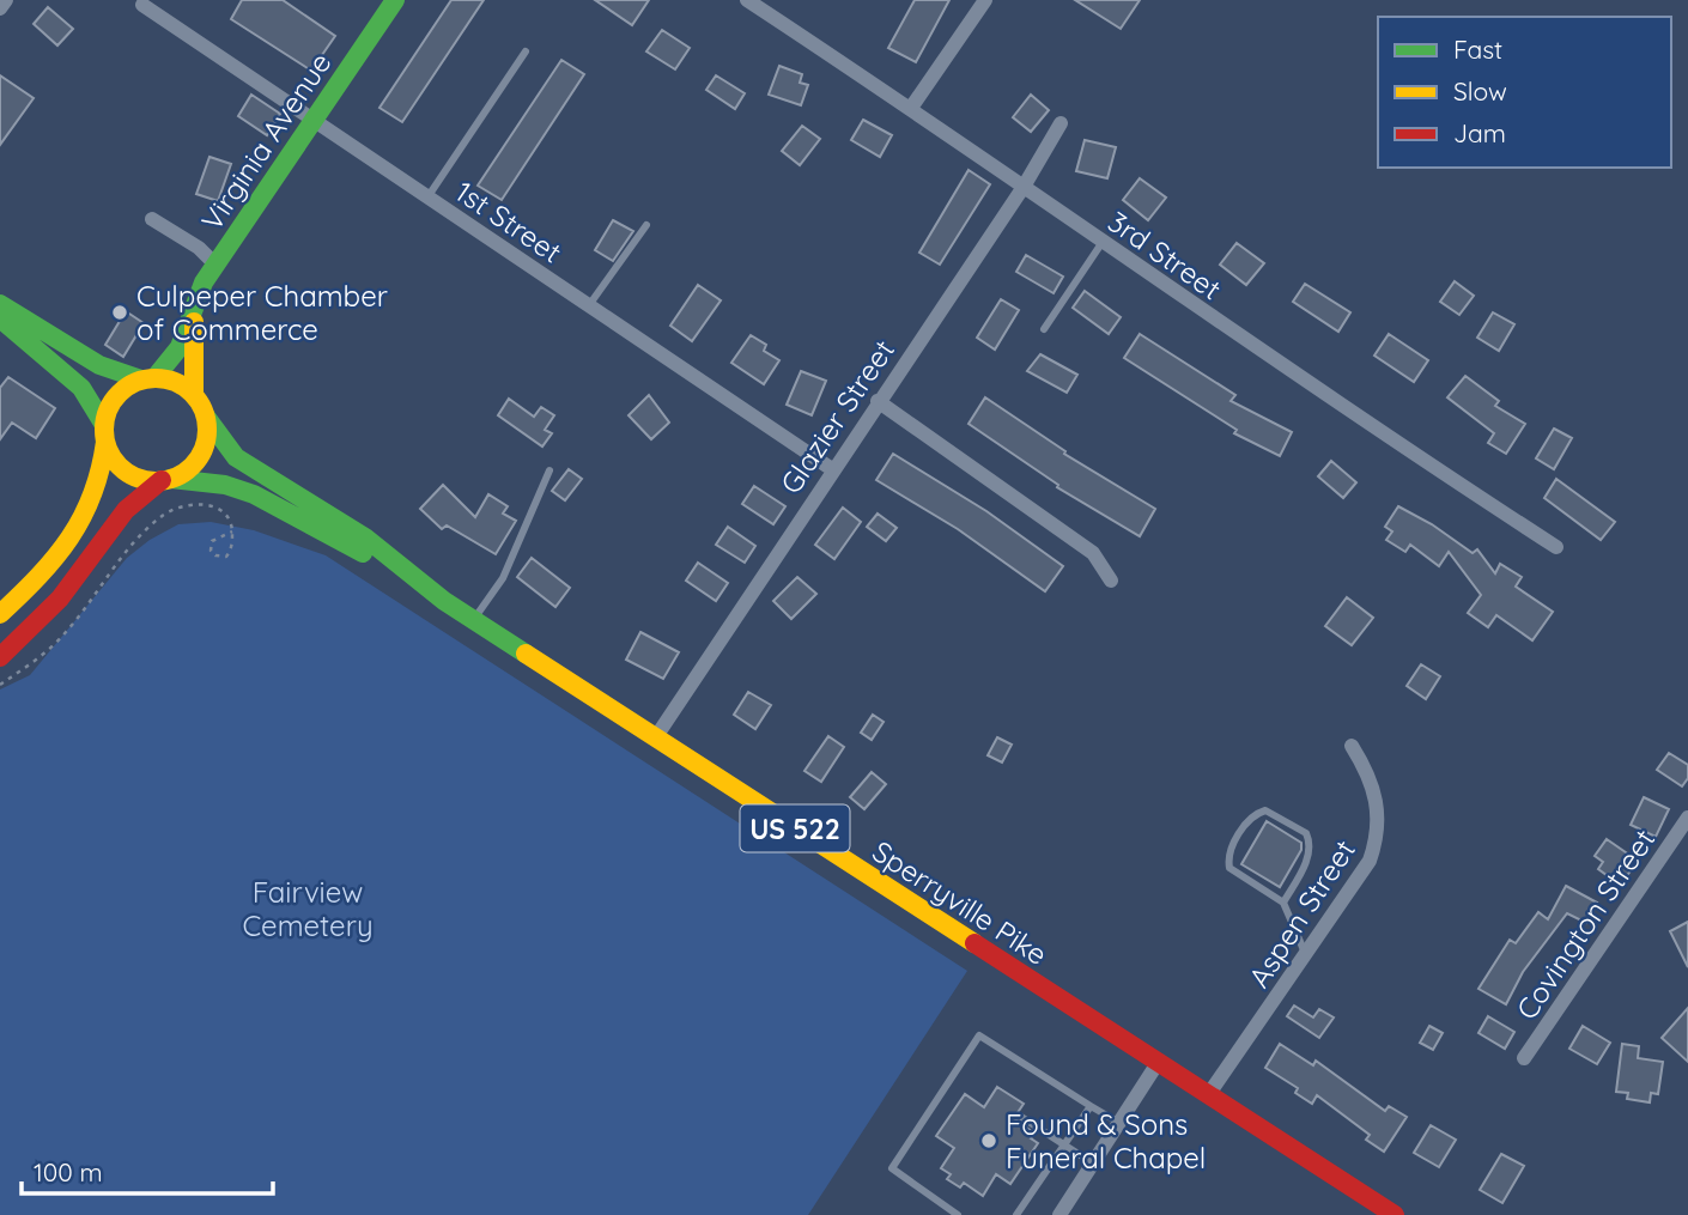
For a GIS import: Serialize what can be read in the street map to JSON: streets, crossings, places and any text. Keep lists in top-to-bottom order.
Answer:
{
  "streets": {
    "main road": ["Virginia Avenue", "US 522", "Sperryville Pike"],
    "street": [
      "1st Street",
      "3rd Street",
      "Glazier Street",
      "Aspen Street",
      "Covington Street"
    ]
  },
  "crossings": [
    ["Virginia Avenue", "1st Street"],
    ["Virginia Avenue", "US 522"],
    ["Virginia Avenue", "Sperryville Pike"],
    ["1st Street", "Glazier Street"],
    ["3rd Street", "Glazier Street"],
    ["Glazier Street", "Sperryville Pike"],
    ["US 522", "Sperryville Pike"],
    ["Sperryville Pike", "Aspen Street"]
  ],
  "parks": ["Fairview Cemetery"],
  "places": ["Culpeper Chamber of Commerce", "Found & Sons Funeral Chapel"],
  "legend": ["Fast", "Slow", "Jam"],
  "scale_bar": "100 m"
}
